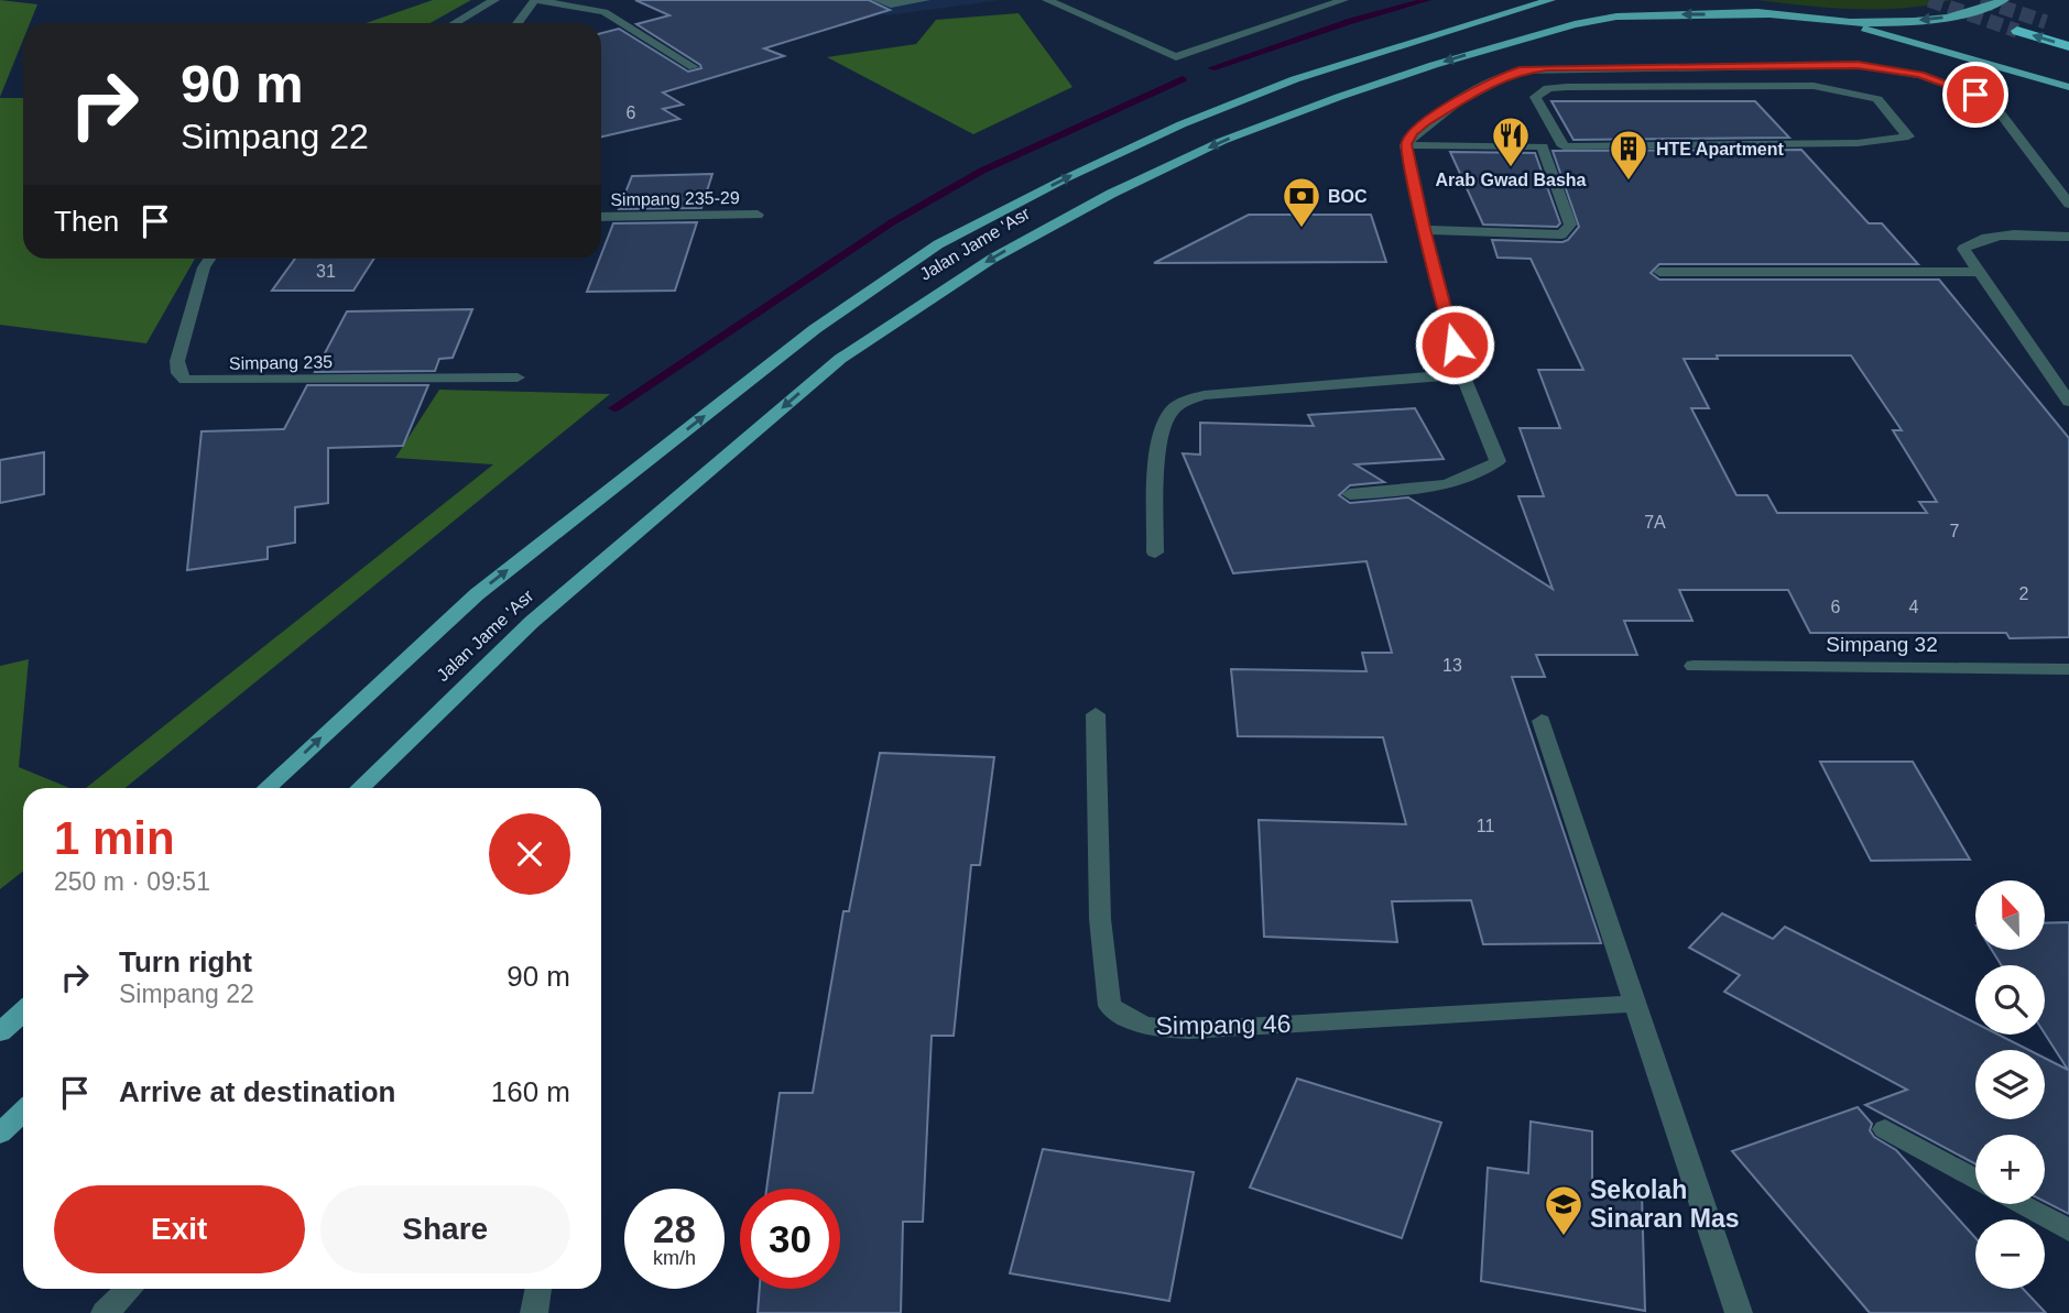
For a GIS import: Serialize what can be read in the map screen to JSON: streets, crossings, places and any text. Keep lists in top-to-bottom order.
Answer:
{
  "streets": {
    "main road": ["Jalan Jame 'Asr"],
    "street": [
      "Simpang 235-29",
      "Simpang 235",
      "Simpang 32",
      "Simpang 46"
    ]
  },
  "places": {
    "restaurant": ["Arab Gwad Basha"],
    "building": ["HTE Apartment"],
    "bank": ["BOC"],
    "school or university": ["Sekolah Sinaran Mas"]
  },
  "house_numbers": [
    "6",
    "31",
    "7A",
    "7",
    "2",
    "6",
    "4",
    "13",
    "11"
  ],
  "north": "top",
  "page": {
    "turn": ["90 m", "Simpang 22"],
    "then": "Then",
    "heading": ["1 min", "250 m · 09:51"],
    "map_buttons": ["+", "−"],
    "list": [
      {
        "name": "Turn right",
        "note": "Simpang 22",
        "value": "90 m"
      },
      {
        "name": "Arrive at destination",
        "value": "160 m"
      }
    ],
    "buttons": ["Exit", "Share"],
    "speed": "28 km/h",
    "limit": "30"
  }
}
